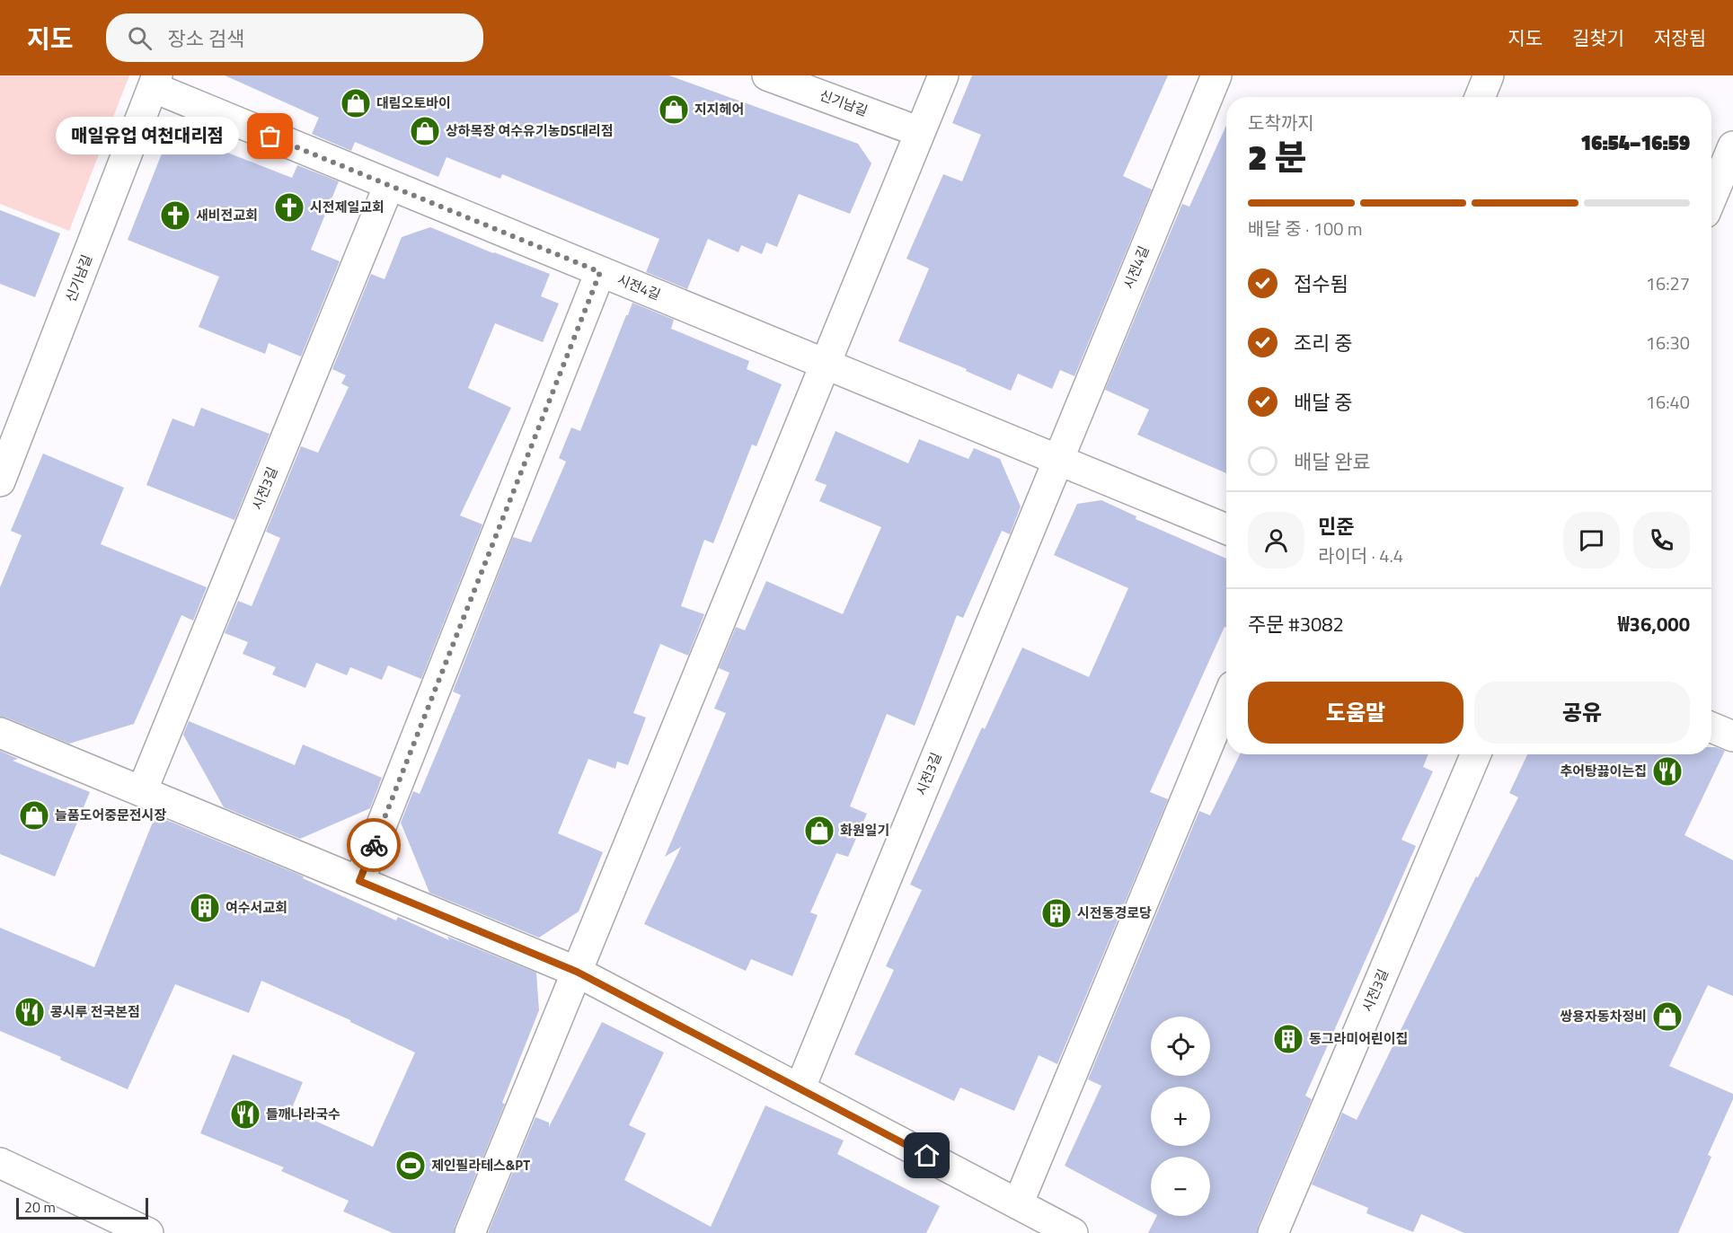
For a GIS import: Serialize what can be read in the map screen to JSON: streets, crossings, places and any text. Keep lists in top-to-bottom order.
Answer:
{
  "streets": {
    "street": ["신기남길", "시전4길", "시전3길"]
  },
  "crossings": [
    ["신기남길", "시전4길"],
    ["시전4길", "시전3길"]
  ],
  "places": {
    "shop": [
      "대림오토바이",
      "지지헤어",
      "상하목장 여수유기농DS대리점",
      "늘품도어중문전시장",
      "화원일기",
      "쌍용자동차정비"
    ],
    "other": ["매일유업 여천대리점"],
    "church": ["시전제일교회", "새비전교회"],
    "restaurant": ["추어탕끓이는집", "콩시루 전국본점", "들깨나라국수"],
    "building": ["여수서교회", "시전동경로당", "동그라미어린이집"],
    "sports": ["제인필라테스&PT"]
  },
  "scale_bar": "20 m",
  "page": {
    "header": "지도",
    "search": "장소 검색",
    "nav": ["지도", "길찾기", "저장됨"],
    "heading": ["2 분", "도착까지", "16:54–16:59"],
    "panel": [
      "민준",
      "라이더 · 4.4",
      "주문 #3082",
      "₩36,000"
    ],
    "bubble": "매일유업 여천대리점",
    "bar": "배달 중 · 100 m",
    "list": [
      ["접수됨", "16:27"],
      ["조리 중", "16:30"],
      ["배달 중", "16:40"],
      "배달 완료"
    ],
    "buttons": ["도움말", "공유"],
    "map_buttons": ["+", "−"],
    "scale": "20 m"
  }
}
